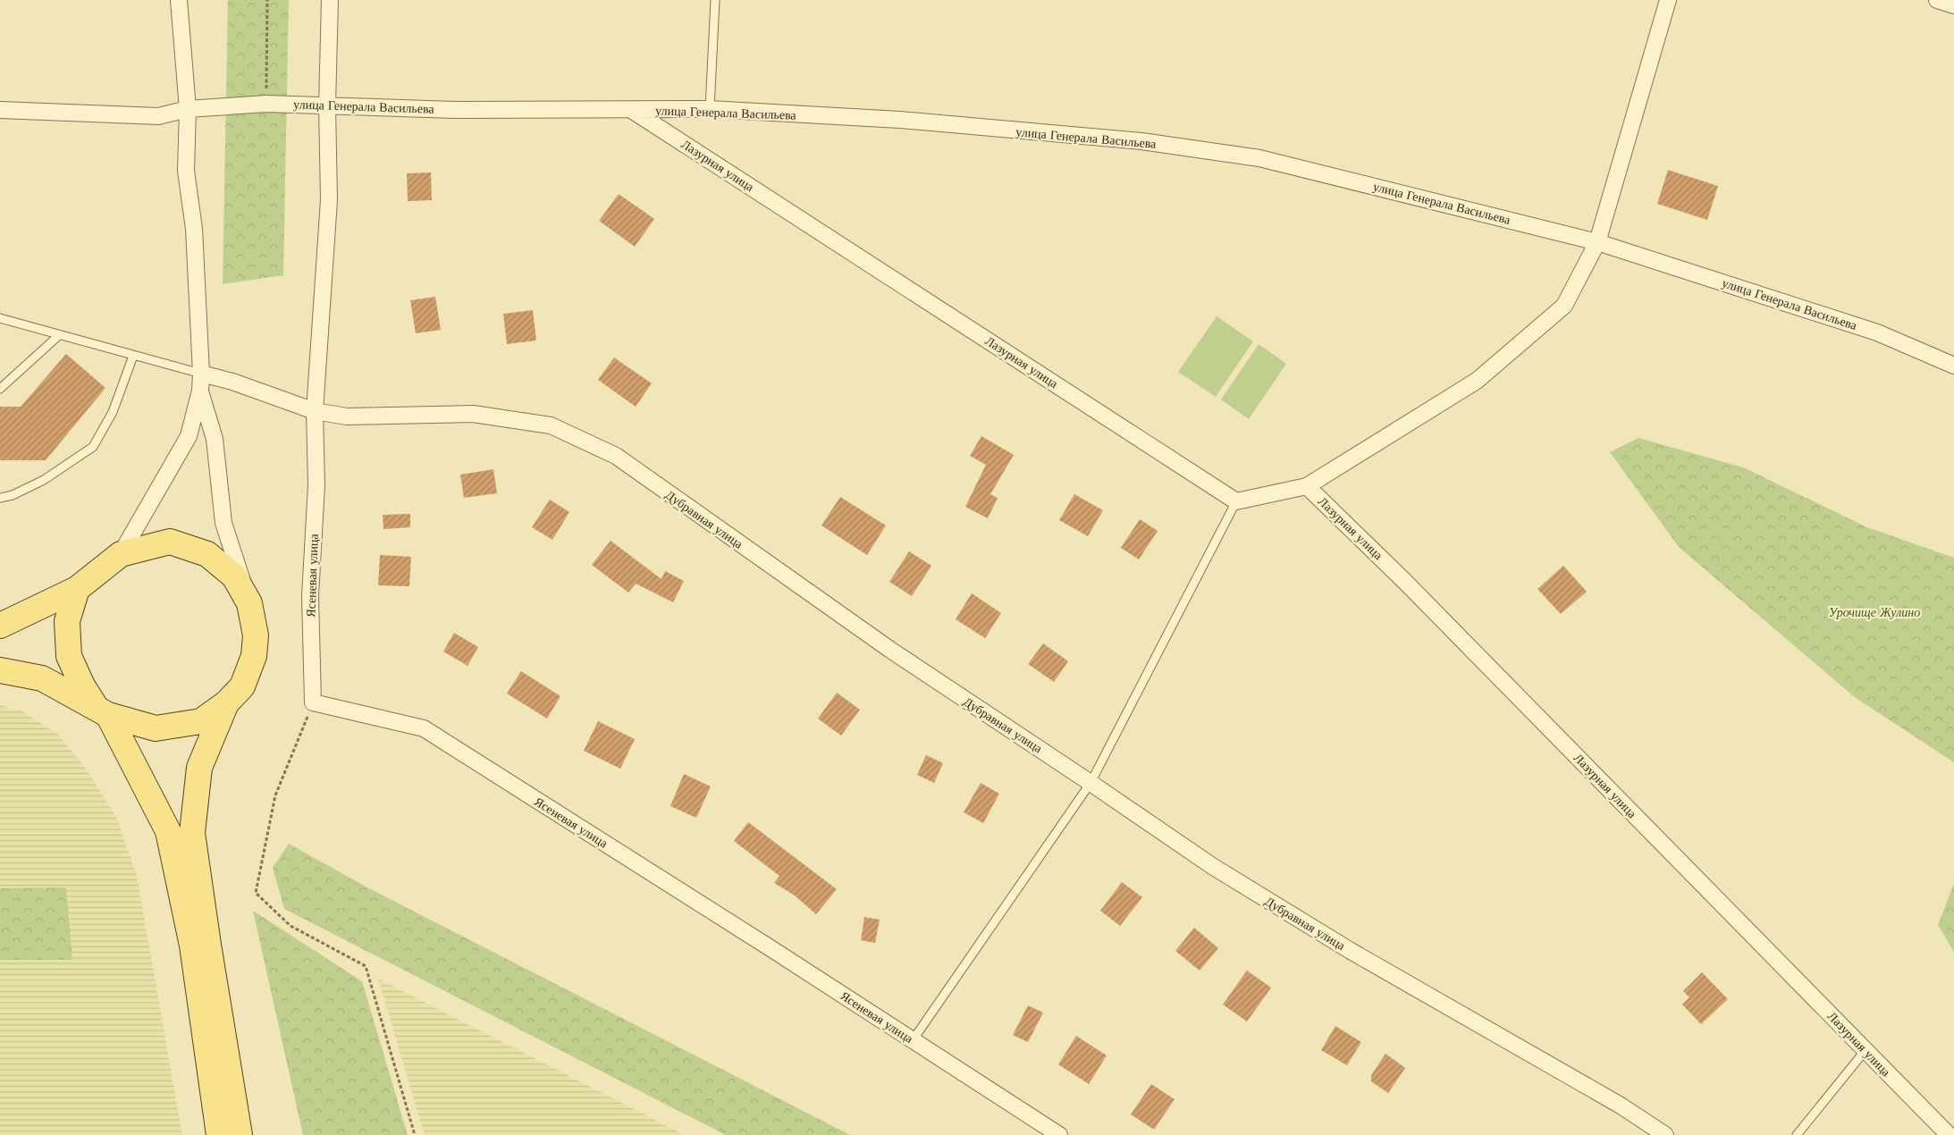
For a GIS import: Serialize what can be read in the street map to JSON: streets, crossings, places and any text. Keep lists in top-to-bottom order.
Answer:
{
  "streets": {
    "street": [
      "улица Генерала Васильева",
      "Лазурная улица",
      "Дубравная улица",
      "Ясеневая улица"
    ]
  },
  "crossings": [
    ["улица Генерала Васильева", "Лазурная улица"],
    ["улица Генерала Васильева", "Ясеневая улица"],
    ["Дубравная улица", "Ясеневая улица"]
  ],
  "parks": ["Урочище Жулино"]
}
